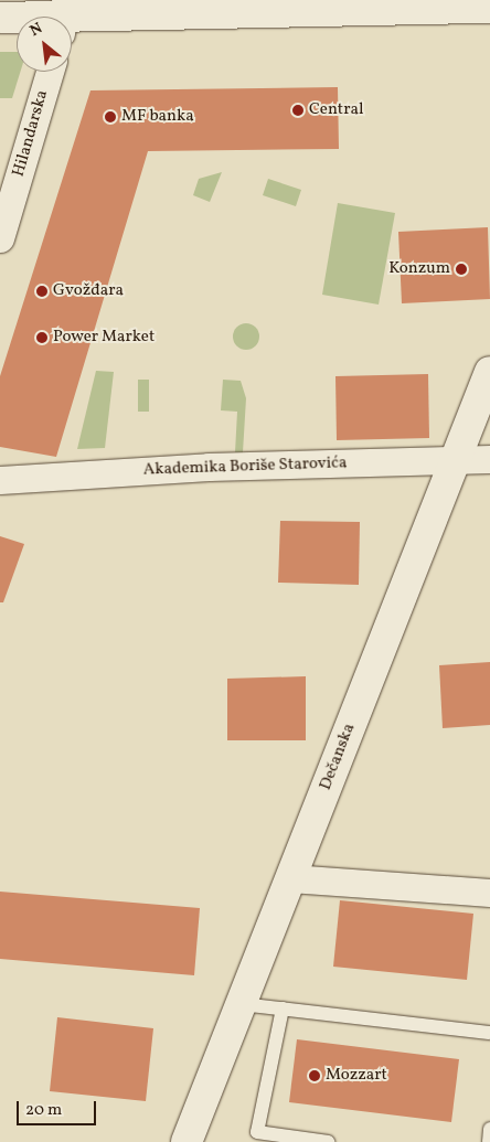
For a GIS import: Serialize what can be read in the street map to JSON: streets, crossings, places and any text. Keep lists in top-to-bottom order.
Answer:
{
  "streets": {
    "street": ["Hilandarska", "Akademika Boriše Starovića", "Dečanska"]
  },
  "crossings": [
    ["Akademika Boriše Starovića", "Dečanska"]
  ],
  "places": [
    "Central",
    "MF banka",
    "Konzum",
    "Gvožđara",
    "Power Market",
    "Mozzart"
  ],
  "scale_bar": "20 m",
  "north": "top left"
}
